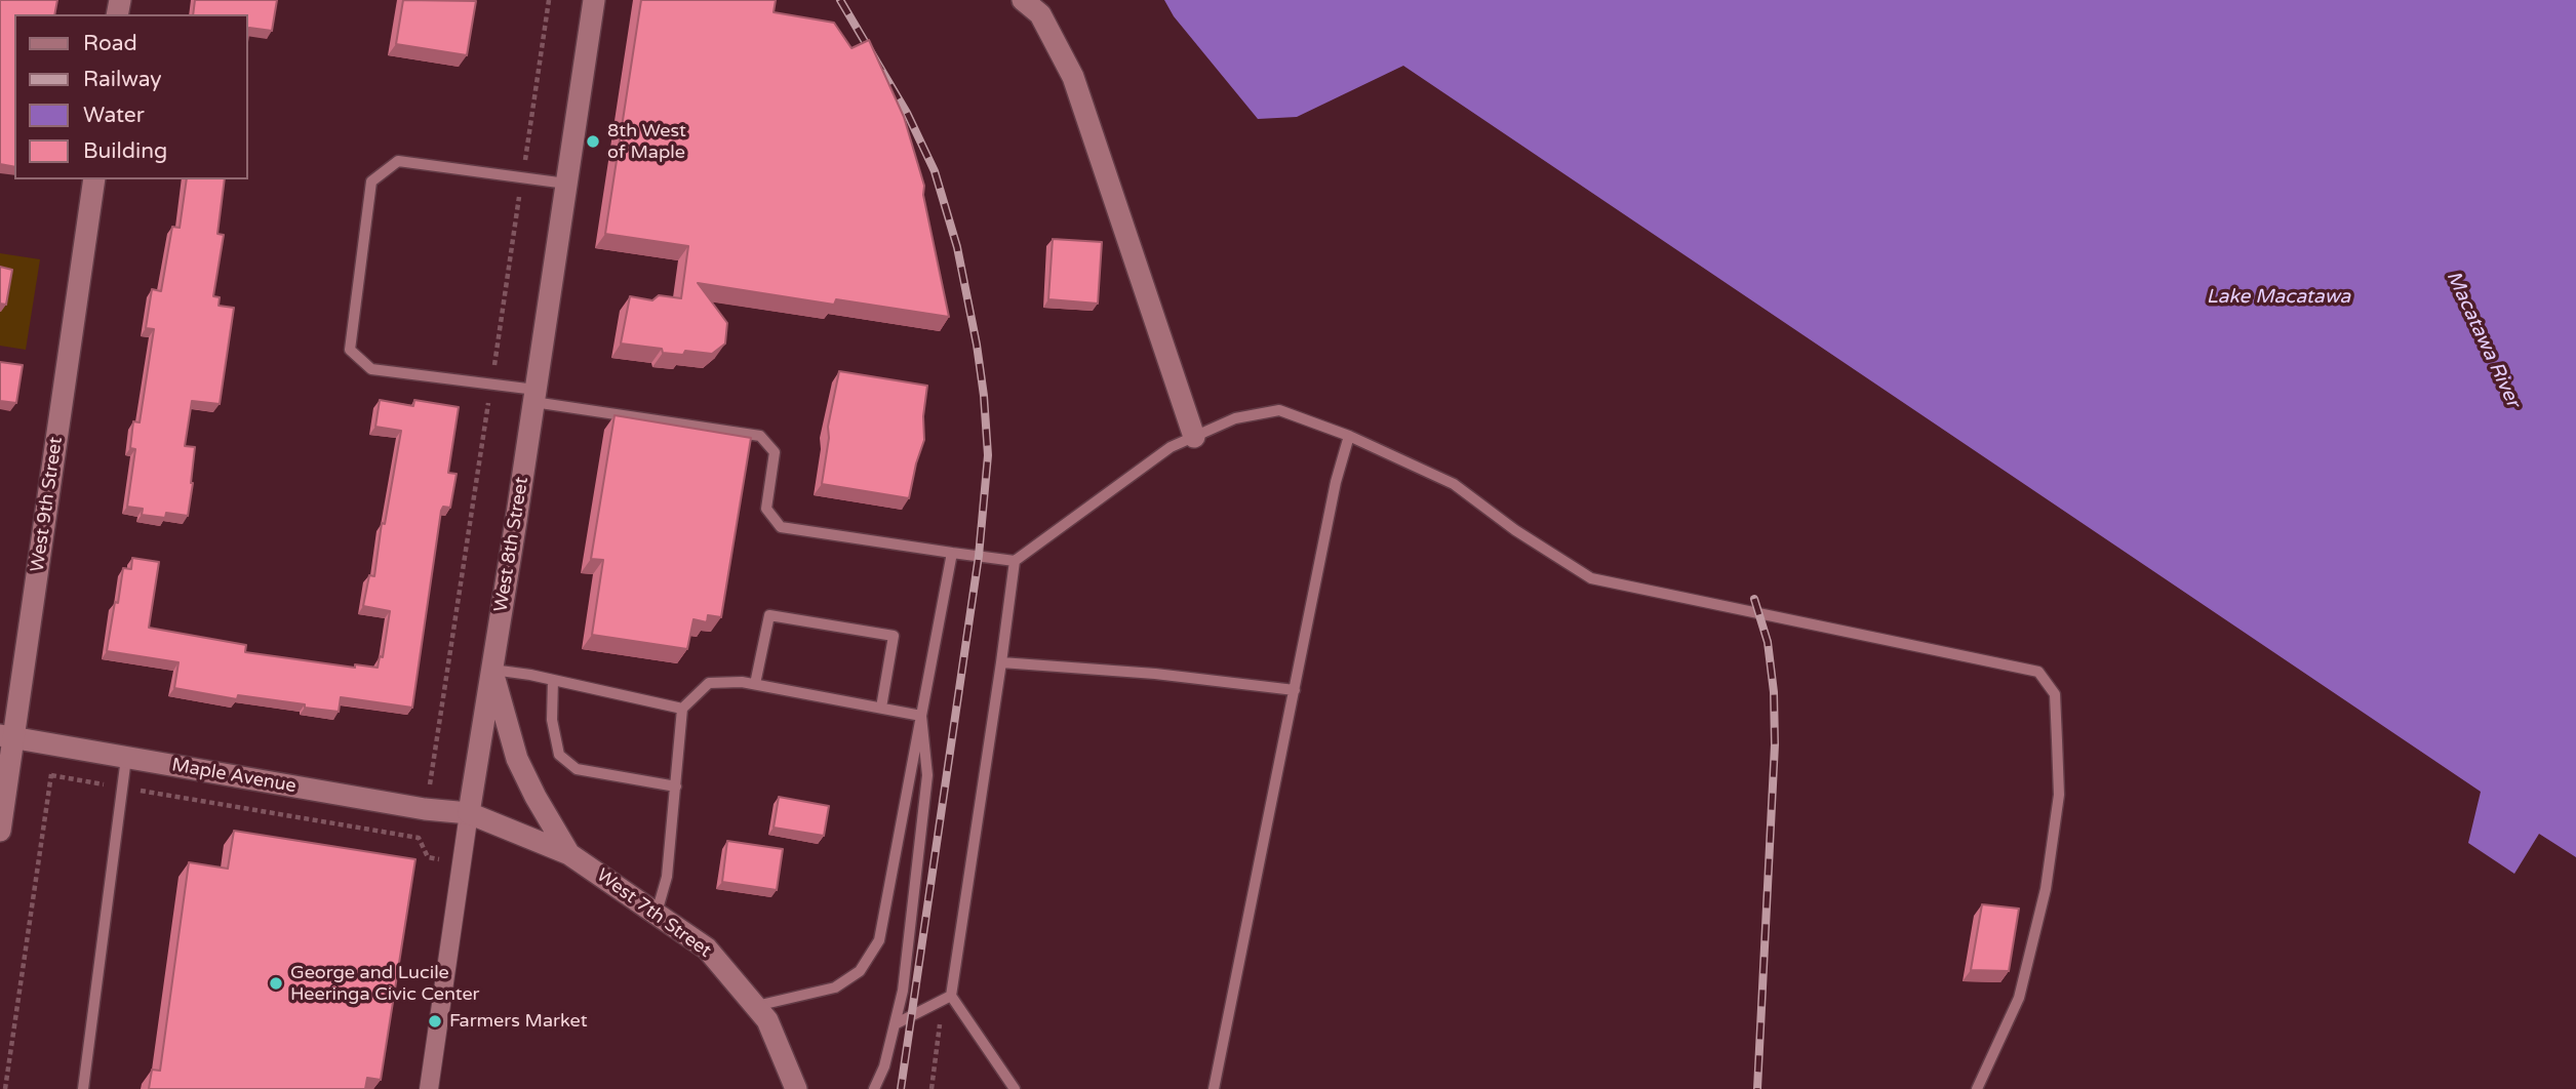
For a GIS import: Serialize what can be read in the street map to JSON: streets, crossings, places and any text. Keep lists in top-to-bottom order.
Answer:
{
  "streets": {
    "street": [
      "West 9th Street",
      "West 8th Street",
      "Maple Avenue",
      "West 7th Street"
    ]
  },
  "crossings": [
    ["West 9th Street", "Maple Avenue"],
    ["West 8th Street", "Maple Avenue"],
    ["West 8th Street", "West 7th Street"],
    ["Maple Avenue", "West 7th Street"]
  ],
  "water": ["Lake Macatawa", "Macatawa River"],
  "places": ["8th West of Maple", "George and Lucile Heeringa Civic Center", "Farmers Market"],
  "legend": [
    "Road",
    "Railway",
    "Water",
    "Building"
  ]
}
